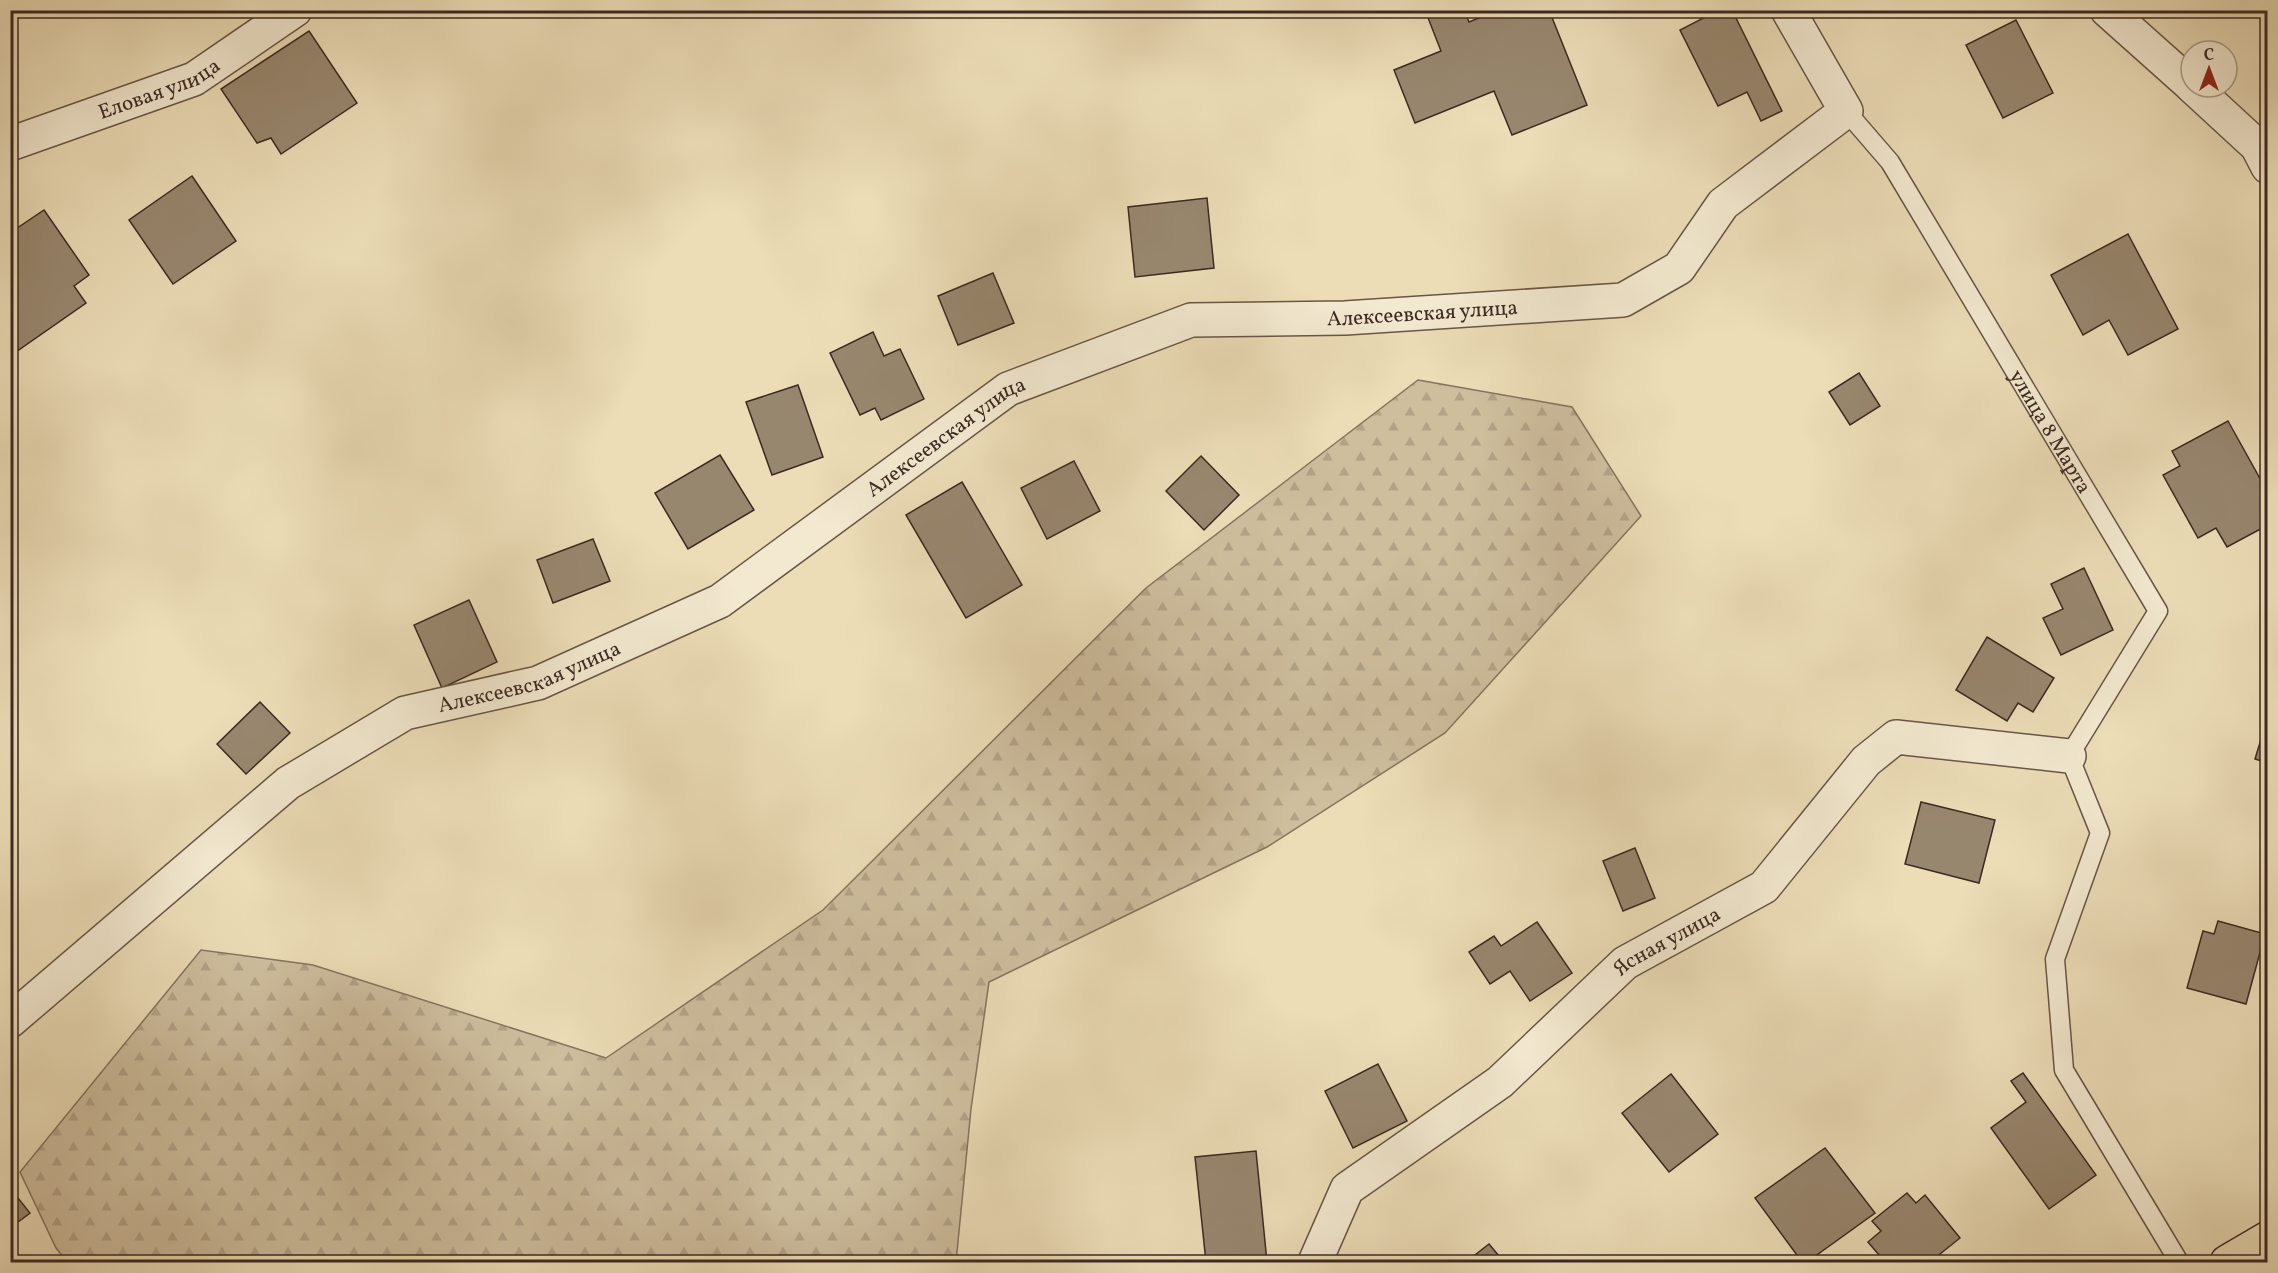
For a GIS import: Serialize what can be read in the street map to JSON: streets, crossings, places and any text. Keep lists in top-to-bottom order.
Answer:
{
  "streets": {
    "street": ["Еловая улица", "Алексеевская улица", "Ясная улица"],
    "lane": ["улица 8 Марта"]
  },
  "crossings": [
    ["Алексеевская улица", "улица 8 Марта"],
    ["улица 8 Марта", "Ясная улица"]
  ],
  "north": "top"
}
